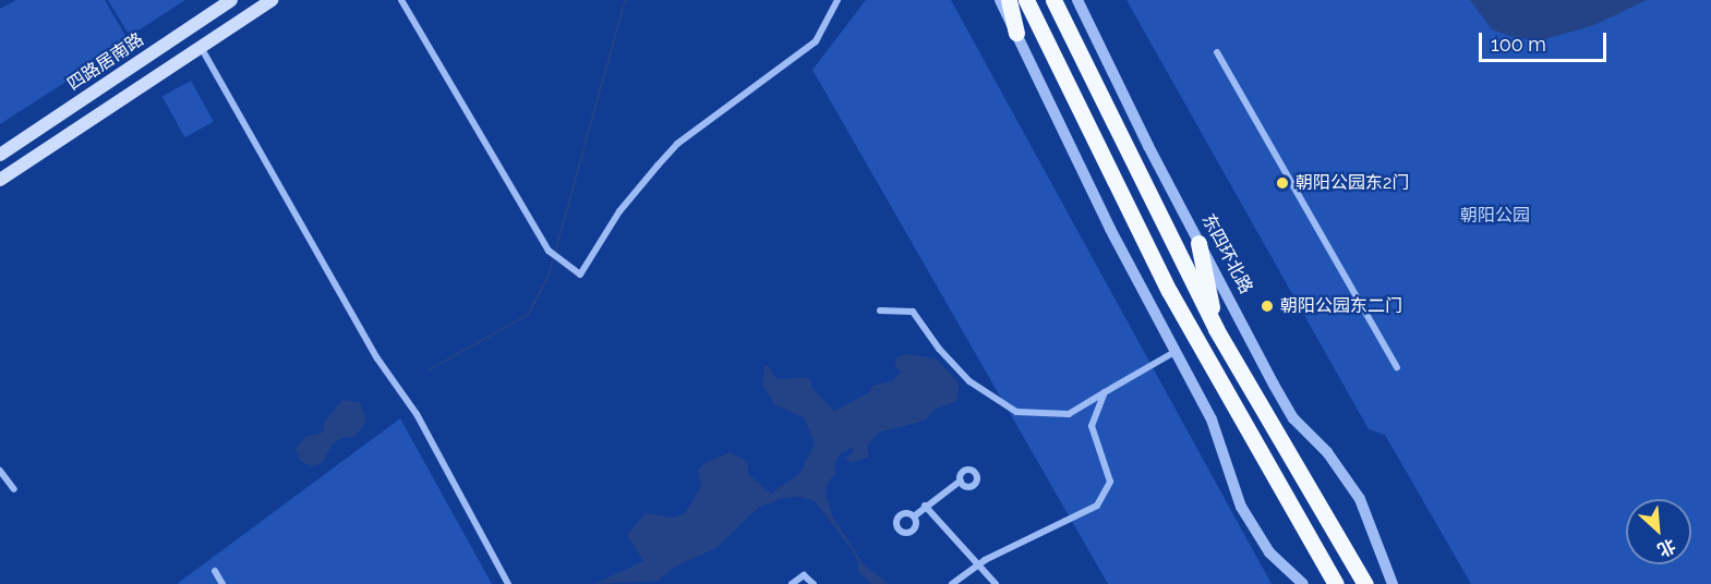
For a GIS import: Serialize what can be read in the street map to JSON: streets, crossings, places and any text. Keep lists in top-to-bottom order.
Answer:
{
  "streets": {
    "main road": ["四路居南路"],
    "street": ["东四环北路"]
  },
  "parks": ["朝阳公园"],
  "places": ["朝阳公园东2门", "朝阳公园东二门"],
  "scale_bar": "100 m",
  "north": "bottom right"
}
